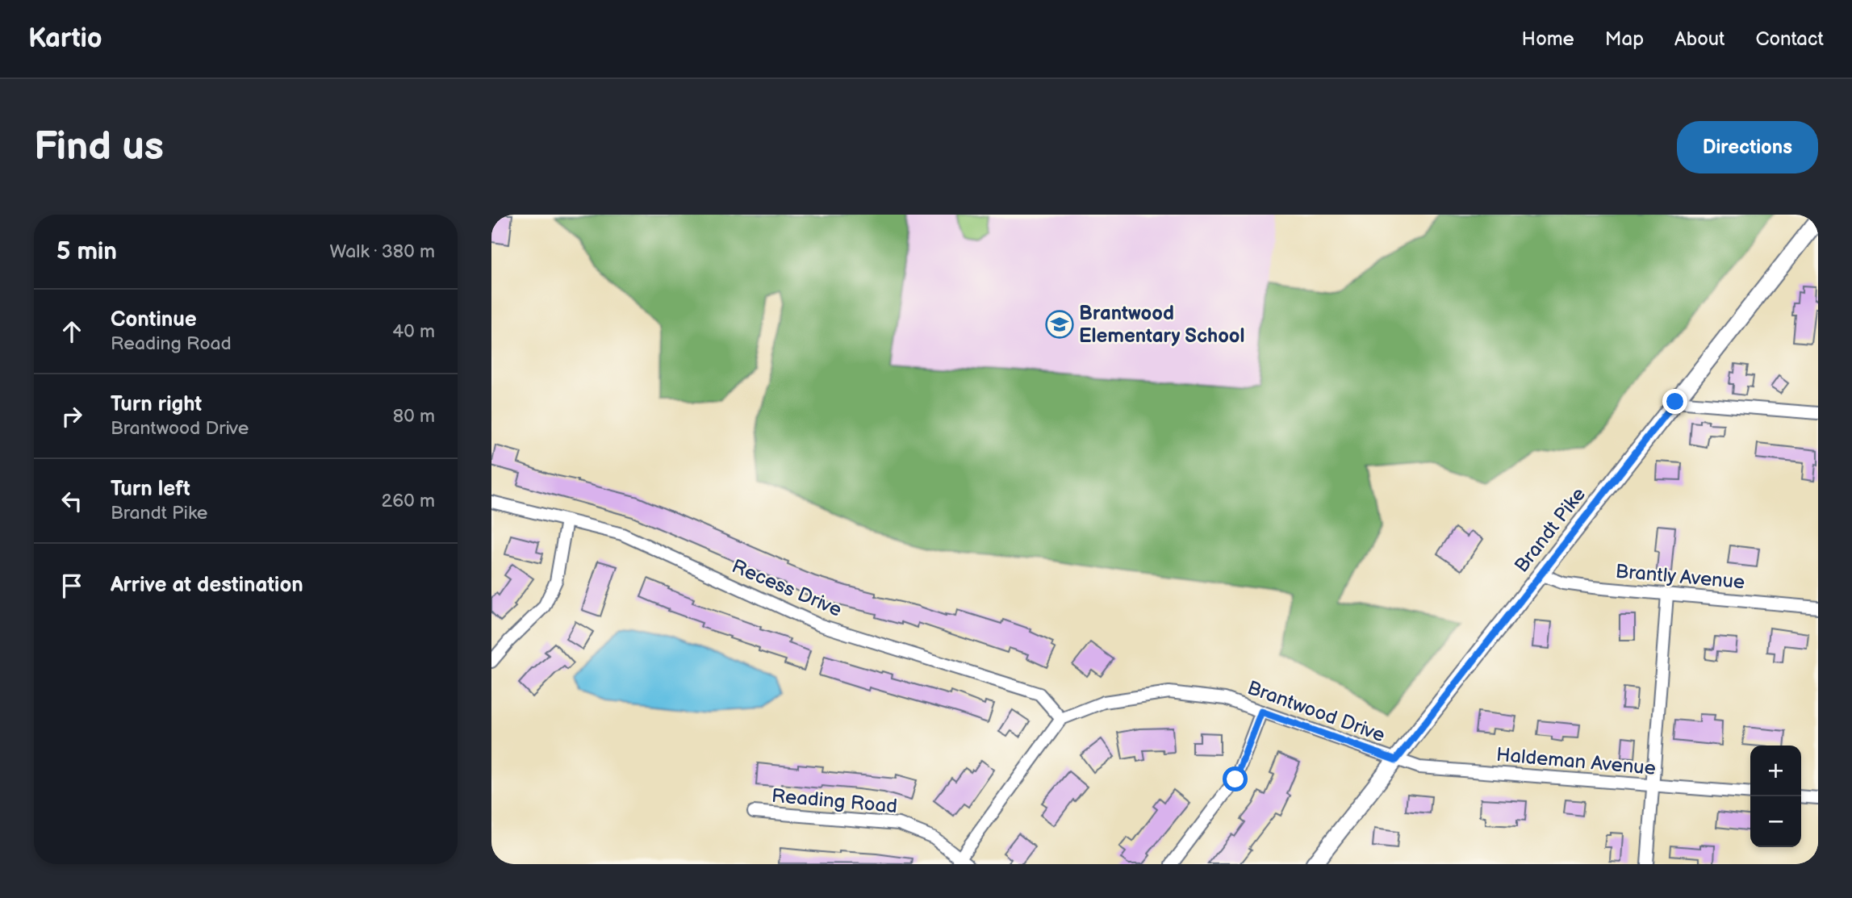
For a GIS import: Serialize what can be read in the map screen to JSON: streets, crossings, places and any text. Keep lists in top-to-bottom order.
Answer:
{
  "streets": {
    "main road": ["Brandt Pike"],
    "street": [
      "Brantly Avenue",
      "Recess Drive",
      "Brantwood Drive",
      "Haldeman Avenue",
      "Reading Road"
    ]
  },
  "crossings": [
    ["Brandt Pike", "Brantly Avenue"],
    ["Brandt Pike", "Brantwood Drive"],
    ["Brandt Pike", "Haldeman Avenue"],
    ["Recess Drive", "Brantwood Drive"],
    ["Brantwood Drive", "Haldeman Avenue"]
  ],
  "places": {
    "school or university": ["Brantwood Elementary School"]
  },
  "page": {
    "header": "Kartio",
    "nav": [
      "Home",
      "Map",
      "About",
      "Contact"
    ],
    "buttons": "Directions",
    "title": "Find us",
    "heading": ["5 min", "Walk · 380 m"],
    "list": [
      ["Continue", "Reading Road", "40 m"],
      ["Turn right", "Brantwood Drive", "80 m"],
      ["Turn left", "Brandt Pike", "260 m"],
      "Arrive at destination"
    ],
    "map_buttons": ["+", "−"]
  }
}
